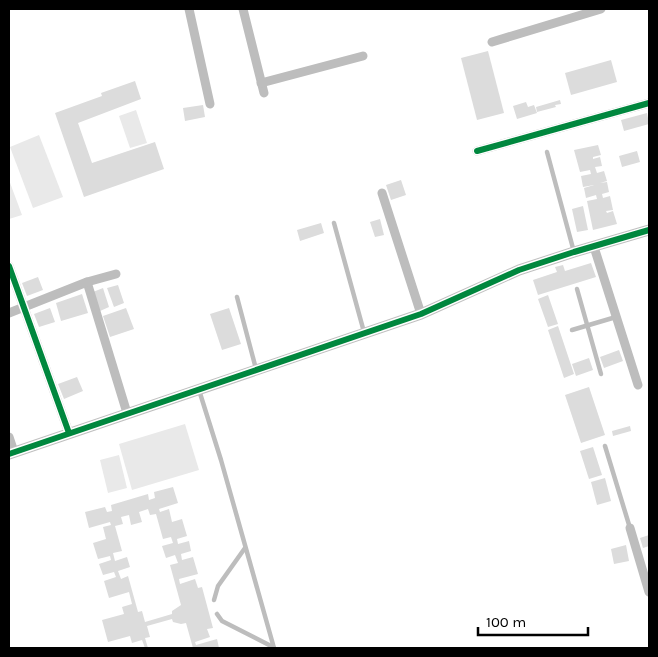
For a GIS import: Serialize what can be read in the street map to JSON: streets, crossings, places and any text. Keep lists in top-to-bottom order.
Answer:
{
  "scale_bar": "100 m"
}
